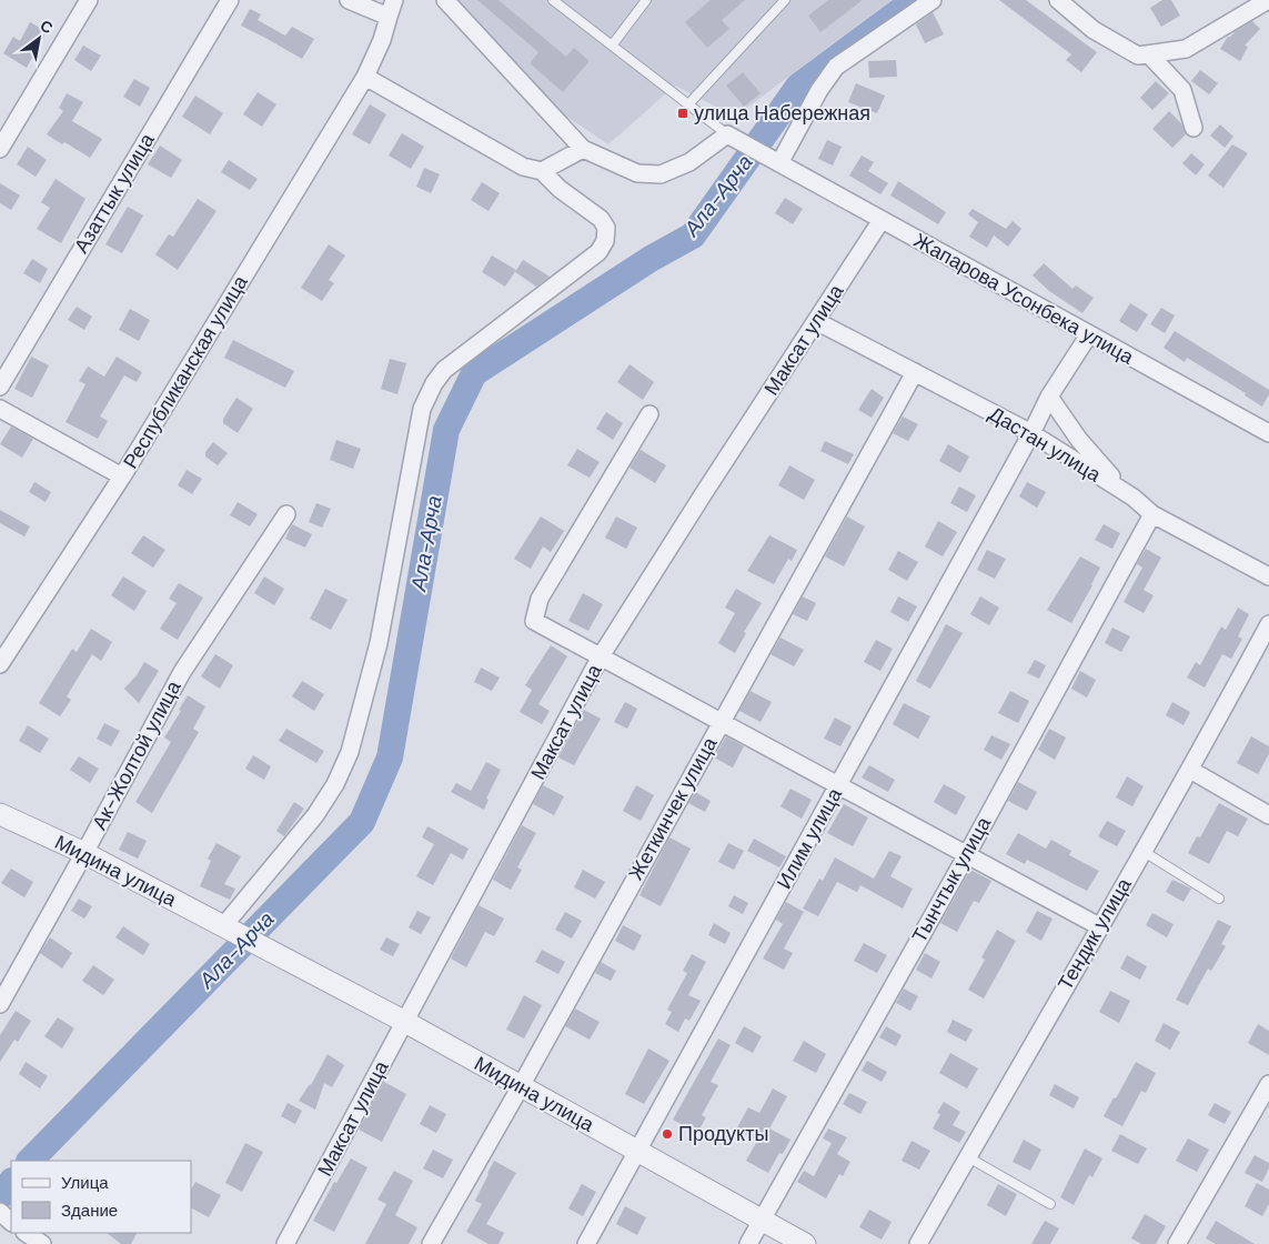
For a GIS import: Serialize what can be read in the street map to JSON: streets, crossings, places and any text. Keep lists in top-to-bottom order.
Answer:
{
  "streets": {
    "street": [
      "Азаттык улица",
      "Жапарова Усонбека улица",
      "Максат улица",
      "Республиканская улица",
      "Дастан улица",
      "Ак-Жолтой улица",
      "Жеткинчек улица",
      "Илим улица",
      "Мидина улица",
      "Тынчтык улица",
      "Тендик улица"
    ]
  },
  "crossings": [
    ["Жапарова Усонбека улица", "Максат улица"],
    ["Жапарова Усонбека улица", "Илим улица"],
    ["Максат улица", "Дастан улица"],
    ["Максат улица", "Мидина улица"],
    ["Дастан улица", "Жеткинчек улица"],
    ["Дастан улица", "Илим улица"],
    ["Дастан улица", "Тынчтык улица"],
    ["Ак-Жолтой улица", "Мидина улица"],
    ["Жеткинчек улица", "Мидина улица"],
    ["Илим улица", "Мидина улица"],
    ["Мидина улица", "Тынчтык улица"]
  ],
  "water": ["Ала-Арча"],
  "places": {
    "transit": ["улица Набережная"],
    "other": ["Продукты"]
  },
  "legend": ["Улица", "Здание"],
  "north": "top right"
}
